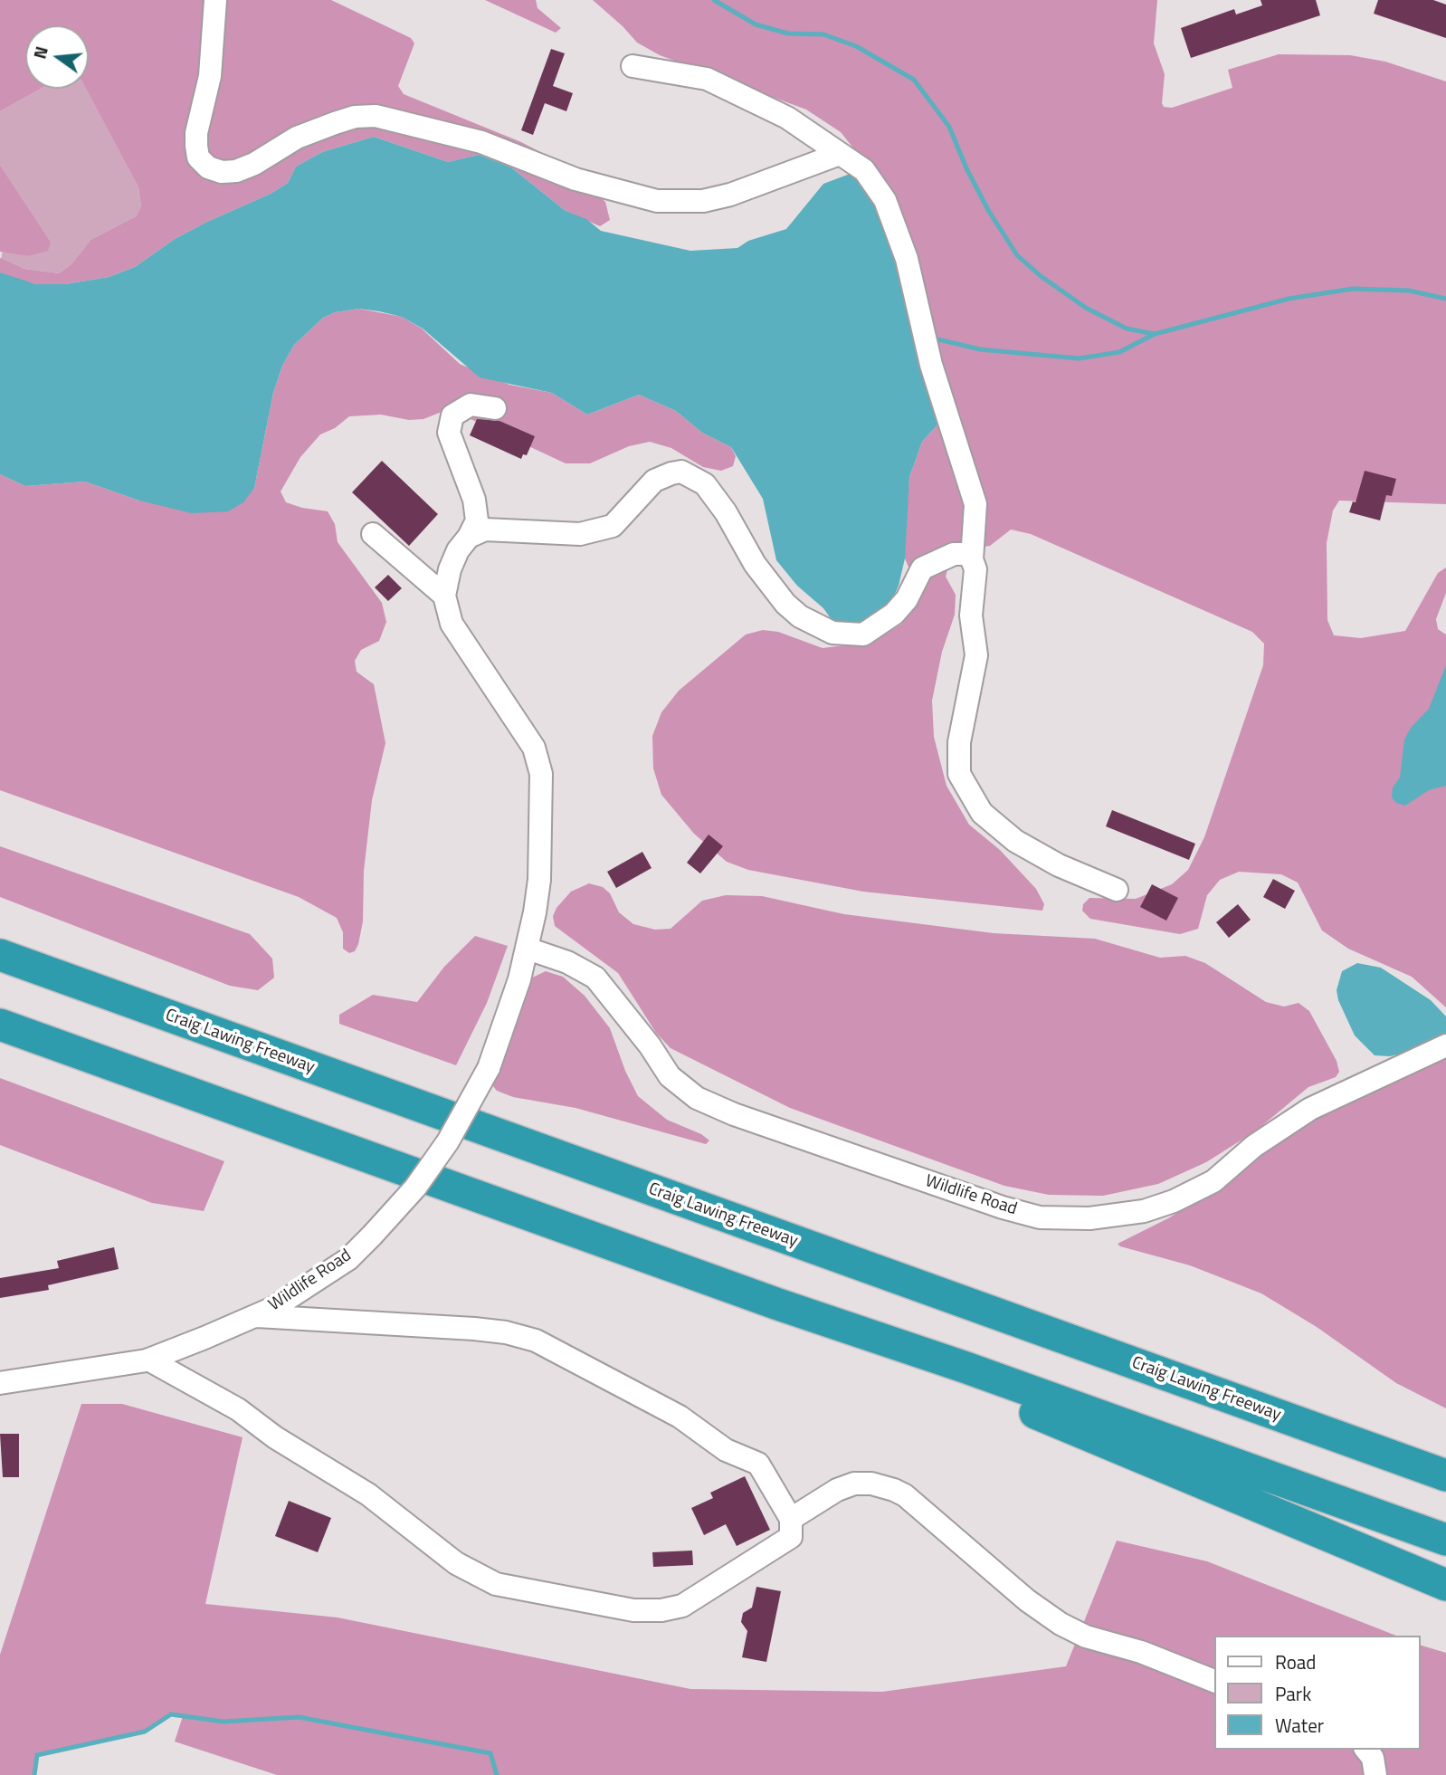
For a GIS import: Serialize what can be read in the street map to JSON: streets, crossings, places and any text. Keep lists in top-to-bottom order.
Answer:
{
  "streets": {
    "highway": ["Craig Lawing Freeway"],
    "street": ["Wildlife Road"]
  },
  "legend": ["Road", "Park", "Water"],
  "north": "left"
}
